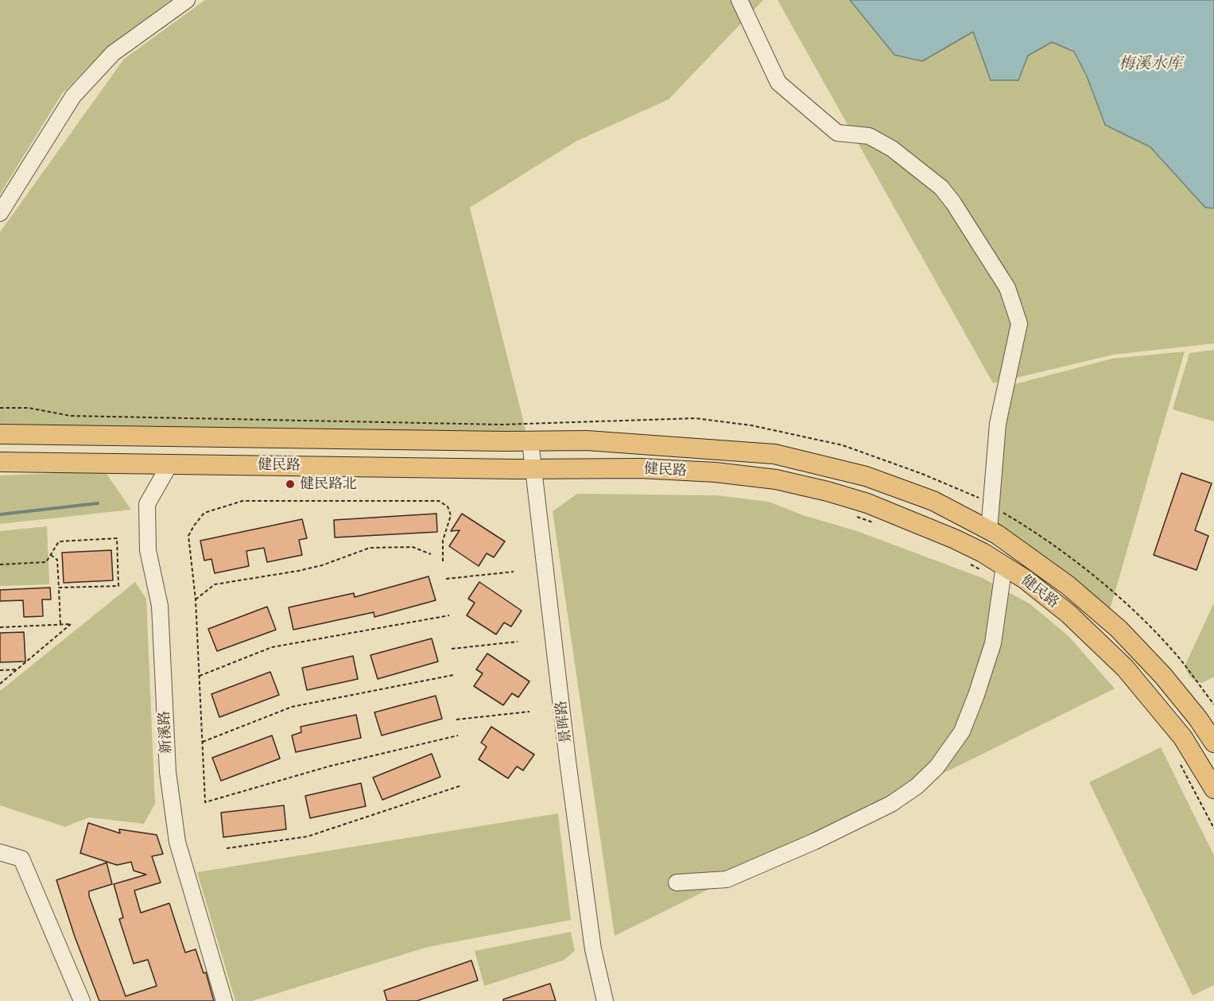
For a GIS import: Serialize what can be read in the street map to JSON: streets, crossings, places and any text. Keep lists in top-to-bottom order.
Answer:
{
  "streets": {
    "main road": ["健民路"],
    "street": ["景晖路", "新溪路"]
  },
  "crossings": [
    ["健民路", "景晖路"],
    ["健民路", "新溪路"]
  ],
  "water": ["梅溪水库"],
  "places": ["健民路北"]
}
